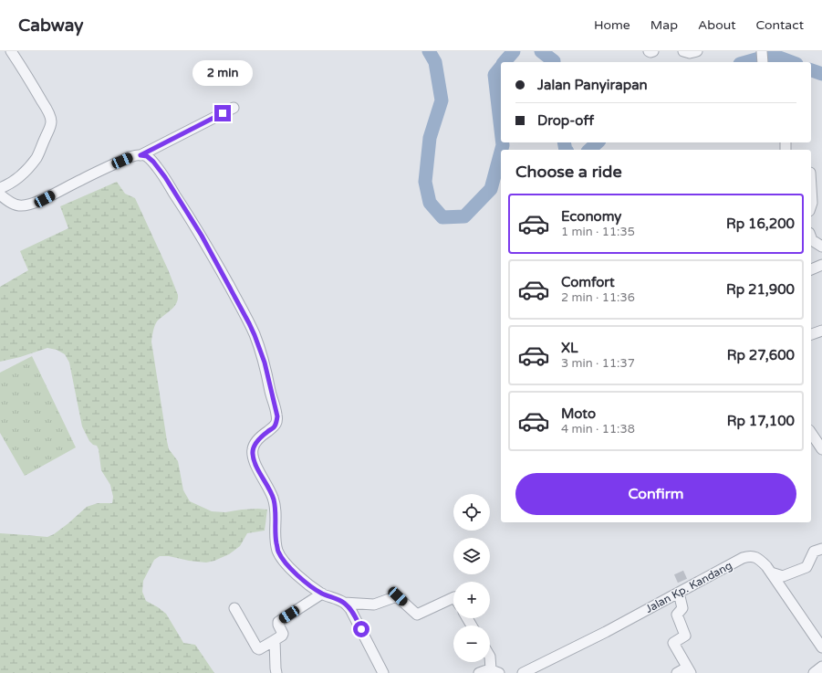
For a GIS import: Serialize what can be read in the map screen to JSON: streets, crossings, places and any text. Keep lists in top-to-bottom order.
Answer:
{
  "streets": {
    "street": ["Jalan Kp. Kandang"]
  },
  "page": {
    "header": "Cabway",
    "nav": [
      "Home",
      "Map",
      "About",
      "Contact"
    ],
    "bubble": "2 min",
    "banner": ["Jalan Panyirapan", "Drop-off"],
    "heading": "Choose a ride",
    "list": [
      {
        "name": "Economy",
        "note": "1 min · 11:35",
        "value": "Rp 16,200"
      },
      {
        "name": "Comfort",
        "note": "2 min · 11:36",
        "value": "Rp 21,900"
      },
      {
        "name": "XL",
        "note": "3 min · 11:37",
        "value": "Rp 27,600"
      },
      {
        "name": "Moto",
        "note": "4 min · 11:38",
        "value": "Rp 17,100"
      }
    ],
    "buttons": "Confirm",
    "map_buttons": ["+", "−"]
  }
}
